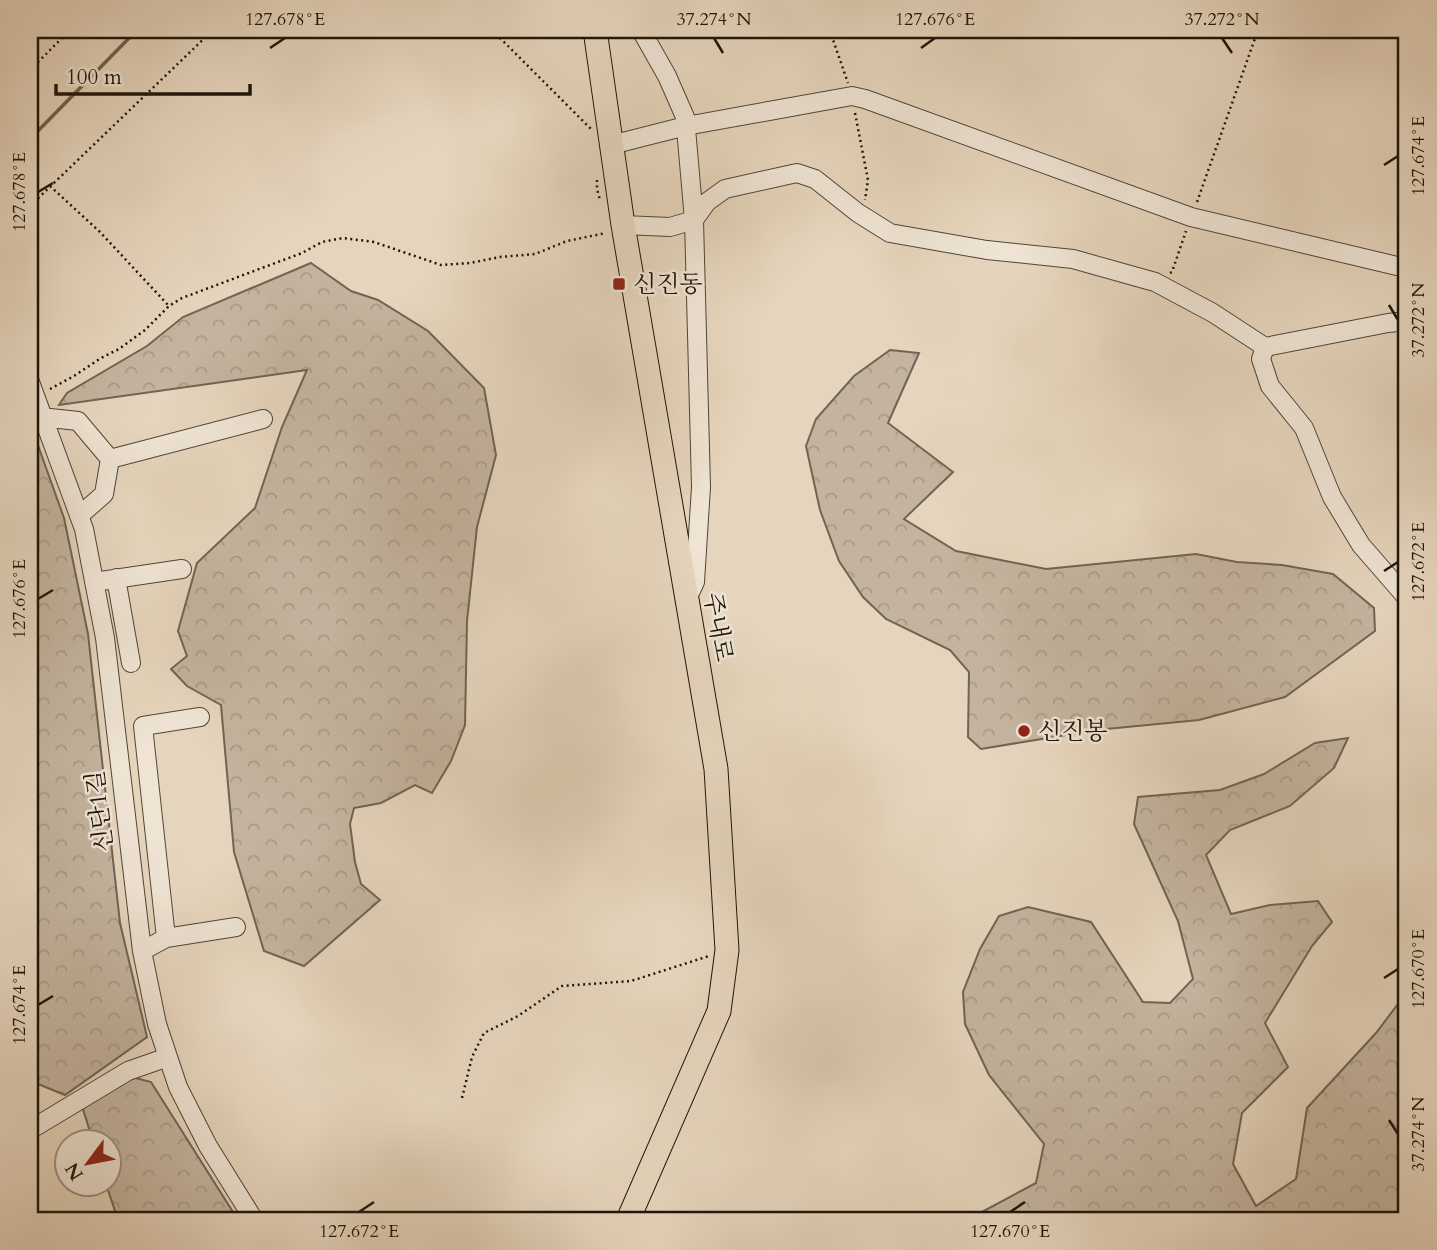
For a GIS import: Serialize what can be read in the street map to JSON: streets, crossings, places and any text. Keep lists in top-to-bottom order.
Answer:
{
  "streets": {
    "main road": ["주내로"],
    "street": ["신단1길"]
  },
  "places": {
    "transit": ["신진동"],
    "other": ["신진봉"]
  },
  "scale_bar": "100 m",
  "north": "bottom left",
  "coordinates": [
    "127.678°E",
    "37.274°N",
    "127.676°E",
    "37.272°N",
    "127.674°E",
    "127.672°E",
    "127.670°E"
  ]
}
